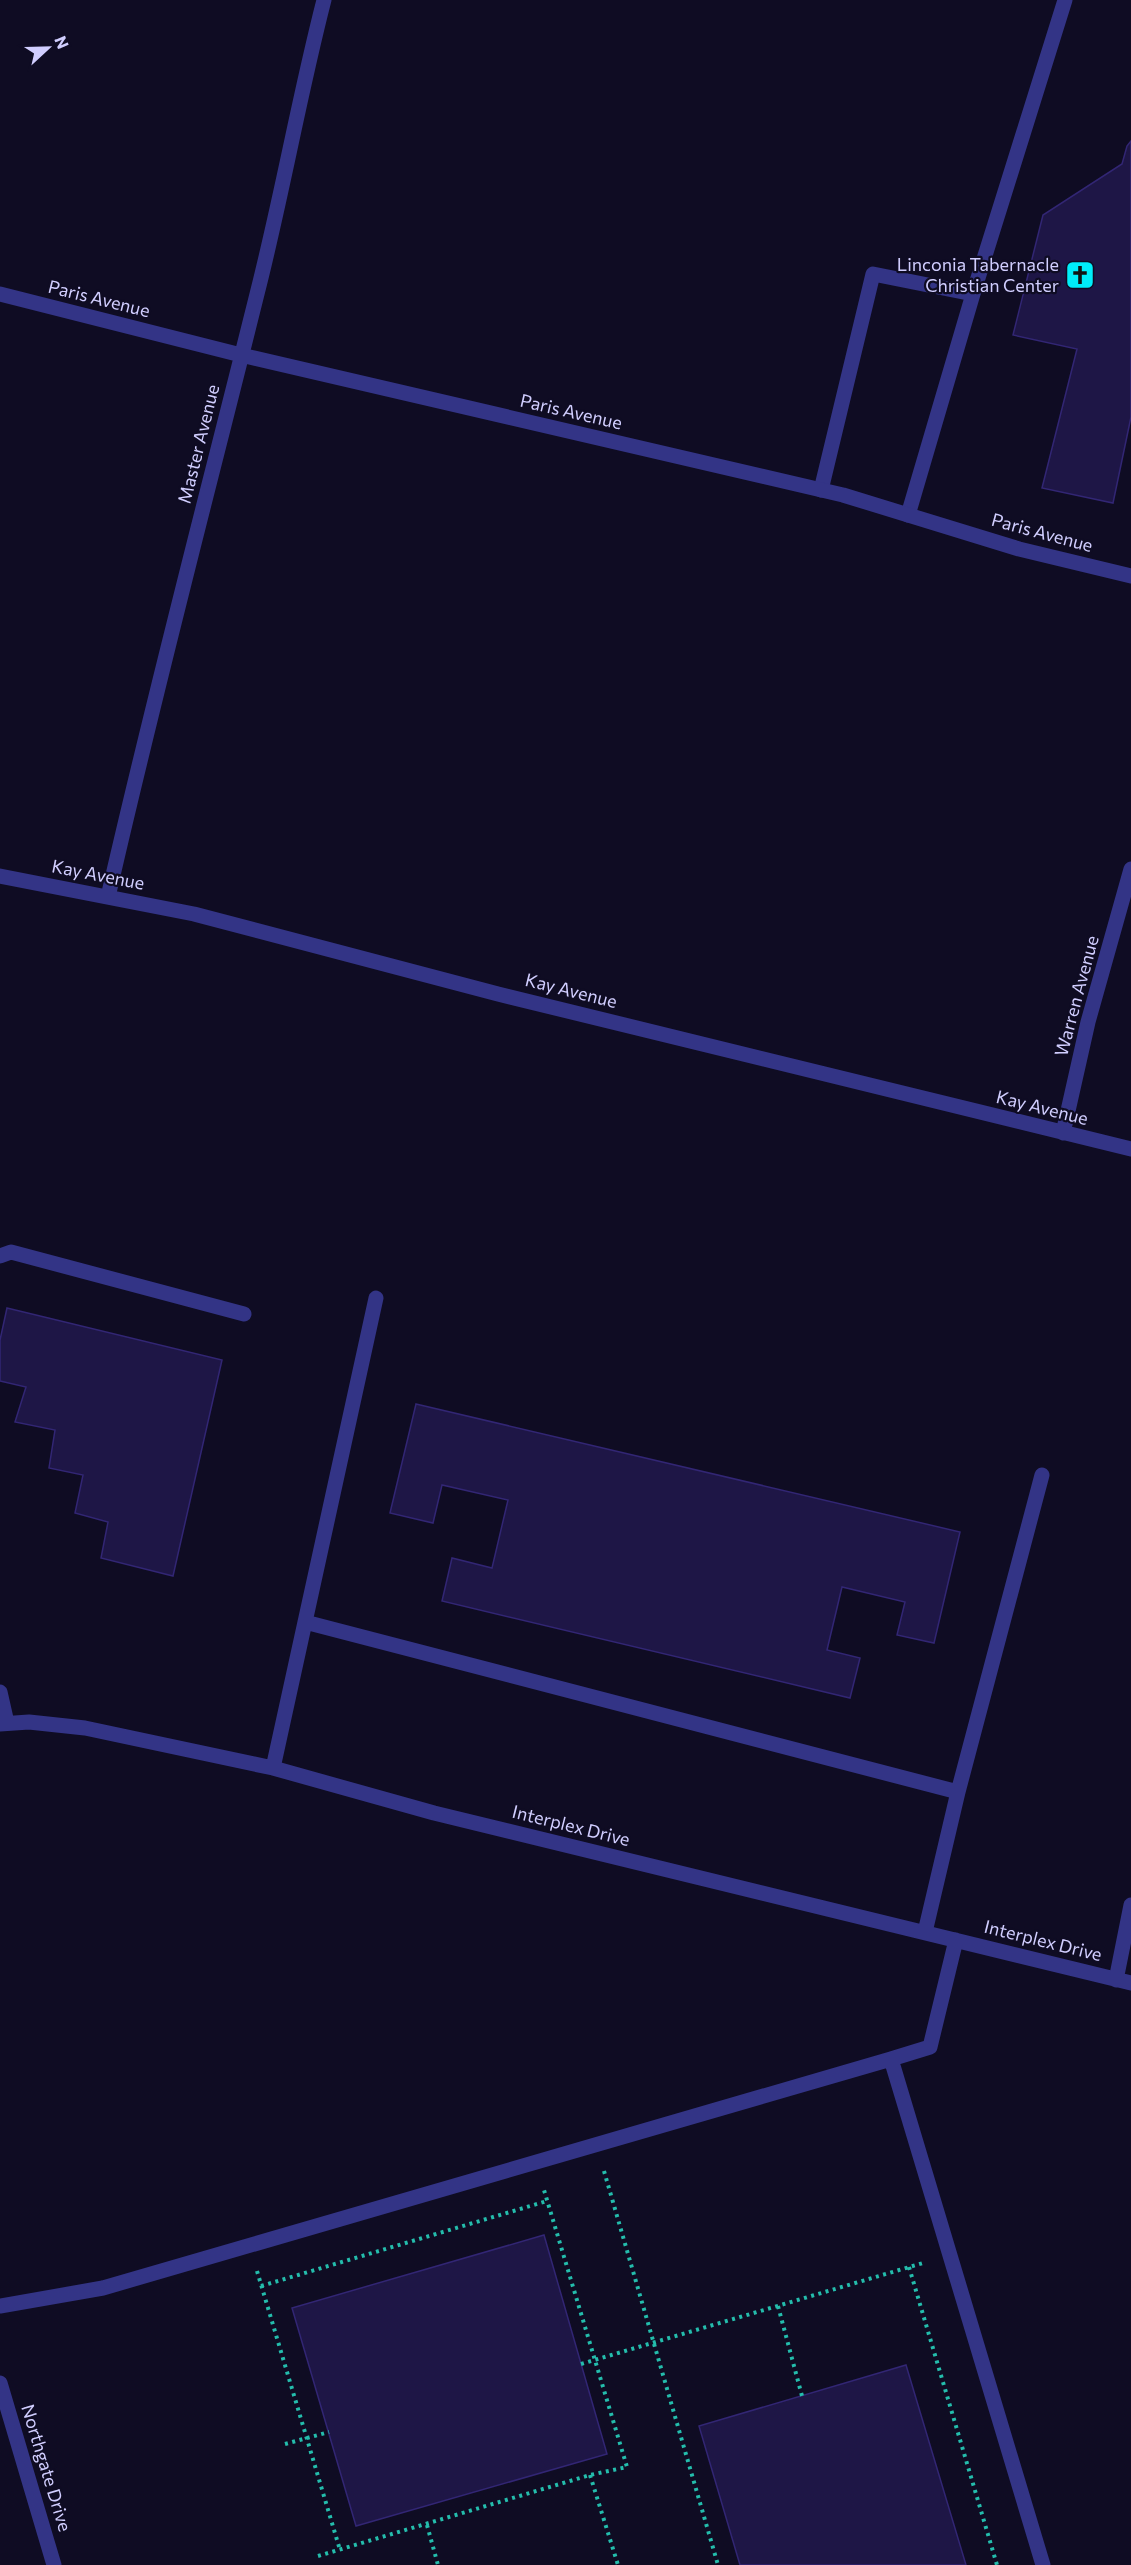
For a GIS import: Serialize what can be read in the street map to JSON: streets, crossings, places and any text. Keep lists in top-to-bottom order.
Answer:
{
  "streets": {
    "street": [
      "Paris Avenue",
      "Master Avenue",
      "Kay Avenue",
      "Warren Avenue",
      "Interplex Drive",
      "Northgate Drive"
    ]
  },
  "crossings": [
    ["Paris Avenue", "Master Avenue"],
    ["Master Avenue", "Kay Avenue"],
    ["Kay Avenue", "Warren Avenue"]
  ],
  "places": {
    "church": ["Linconia Tabernacle Christian Center"]
  },
  "north": "right"
}
